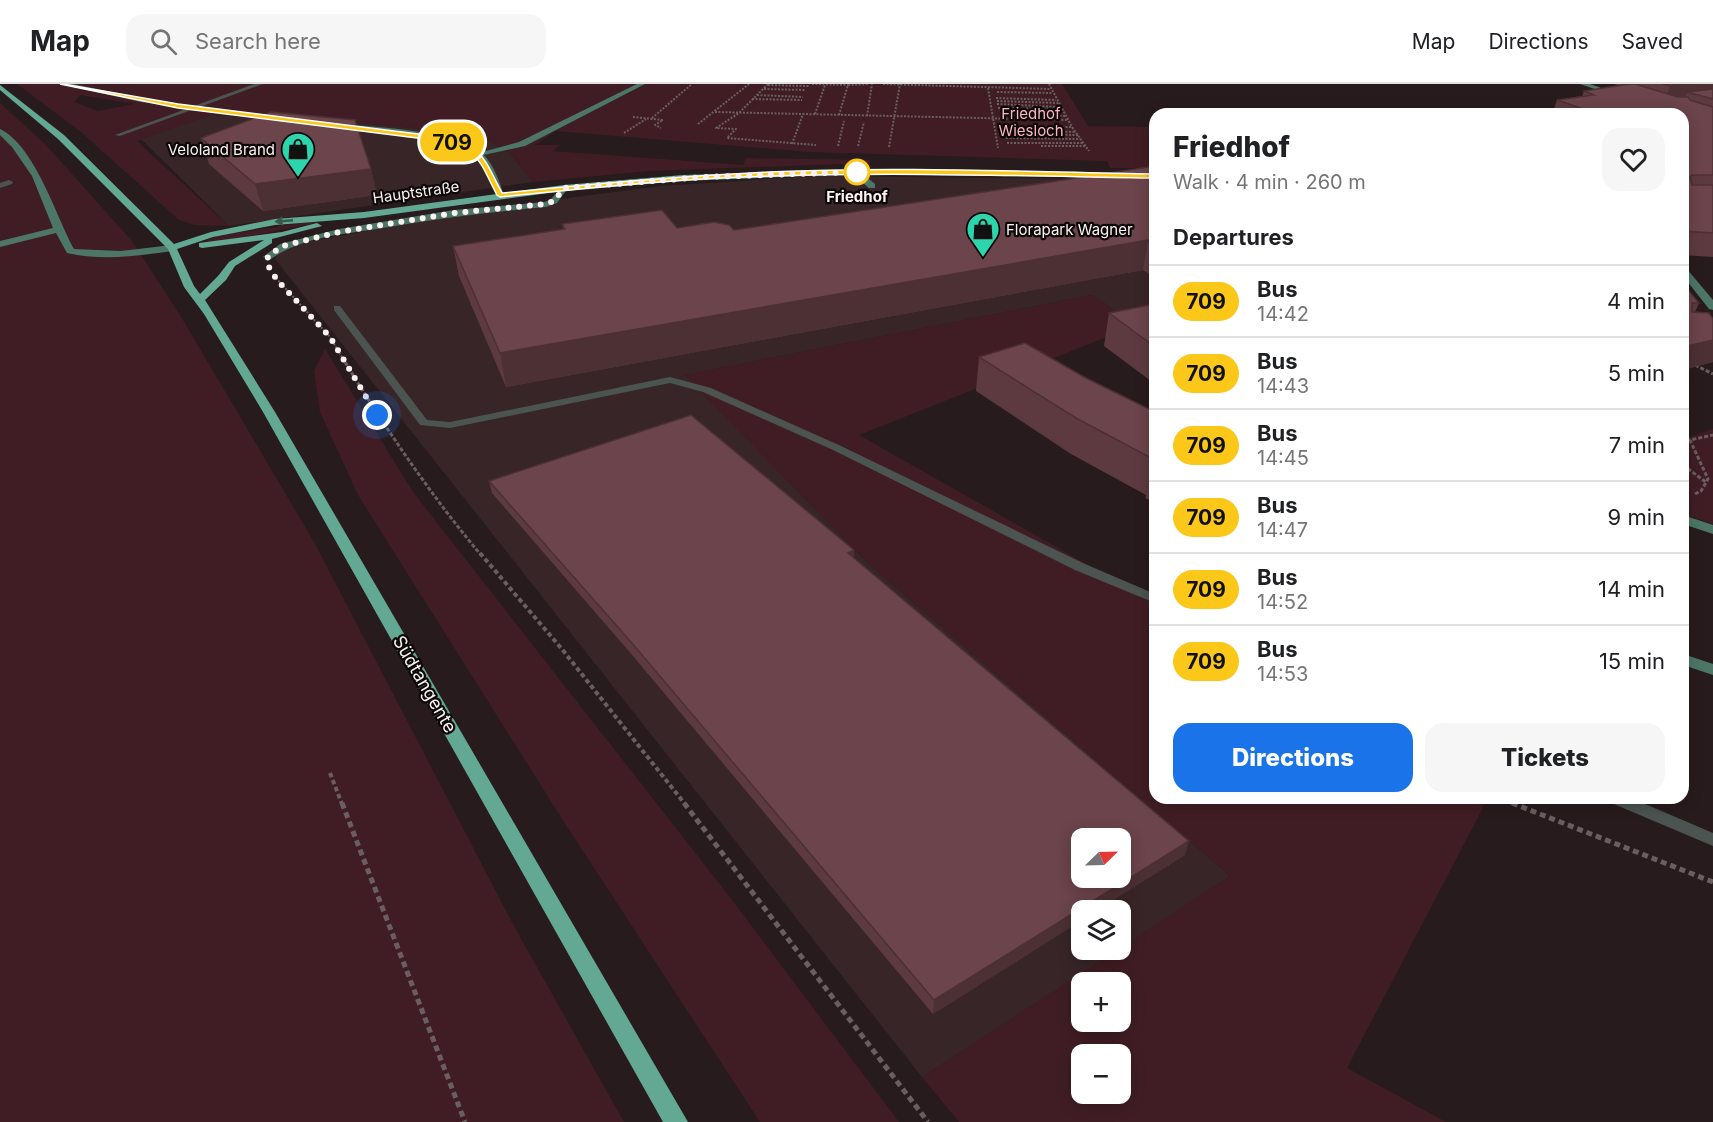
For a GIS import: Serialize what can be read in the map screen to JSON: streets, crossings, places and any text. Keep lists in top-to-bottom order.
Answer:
{
  "streets": {
    "main road": ["Hauptstraße", "Südtangente"]
  },
  "crossings": [
    ["Hauptstraße", "Südtangente"]
  ],
  "parks": ["Friedhof Wiesloch"],
  "places": {
    "other": ["Friedhof"],
    "shop": ["Veloland Brand", "Florapark Wagner"]
  },
  "lines": ["bus line 709"],
  "north": "top right",
  "page": {
    "header": "Map",
    "search": "Search here",
    "nav": ["Map", "Directions", "Saved"],
    "on_map": "709",
    "heading": [
      ["Friedhof", "Walk · 4 min · 260 m"],
      "Departures"
    ],
    "list": [
      {
        "mark": "709",
        "name": "Bus",
        "note": "14:42",
        "value": "4 min"
      },
      {
        "mark": "709",
        "name": "Bus",
        "note": "14:43",
        "value": "5 min"
      },
      {
        "mark": "709",
        "name": "Bus",
        "note": "14:45",
        "value": "7 min"
      },
      {
        "mark": "709",
        "name": "Bus",
        "note": "14:47",
        "value": "9 min"
      },
      {
        "mark": "709",
        "name": "Bus",
        "note": "14:52",
        "value": "14 min"
      },
      {
        "mark": "709",
        "name": "Bus",
        "note": "14:53",
        "value": "15 min"
      }
    ],
    "buttons": ["Directions", "Tickets"],
    "map_buttons": ["+", "−"]
  }
}
